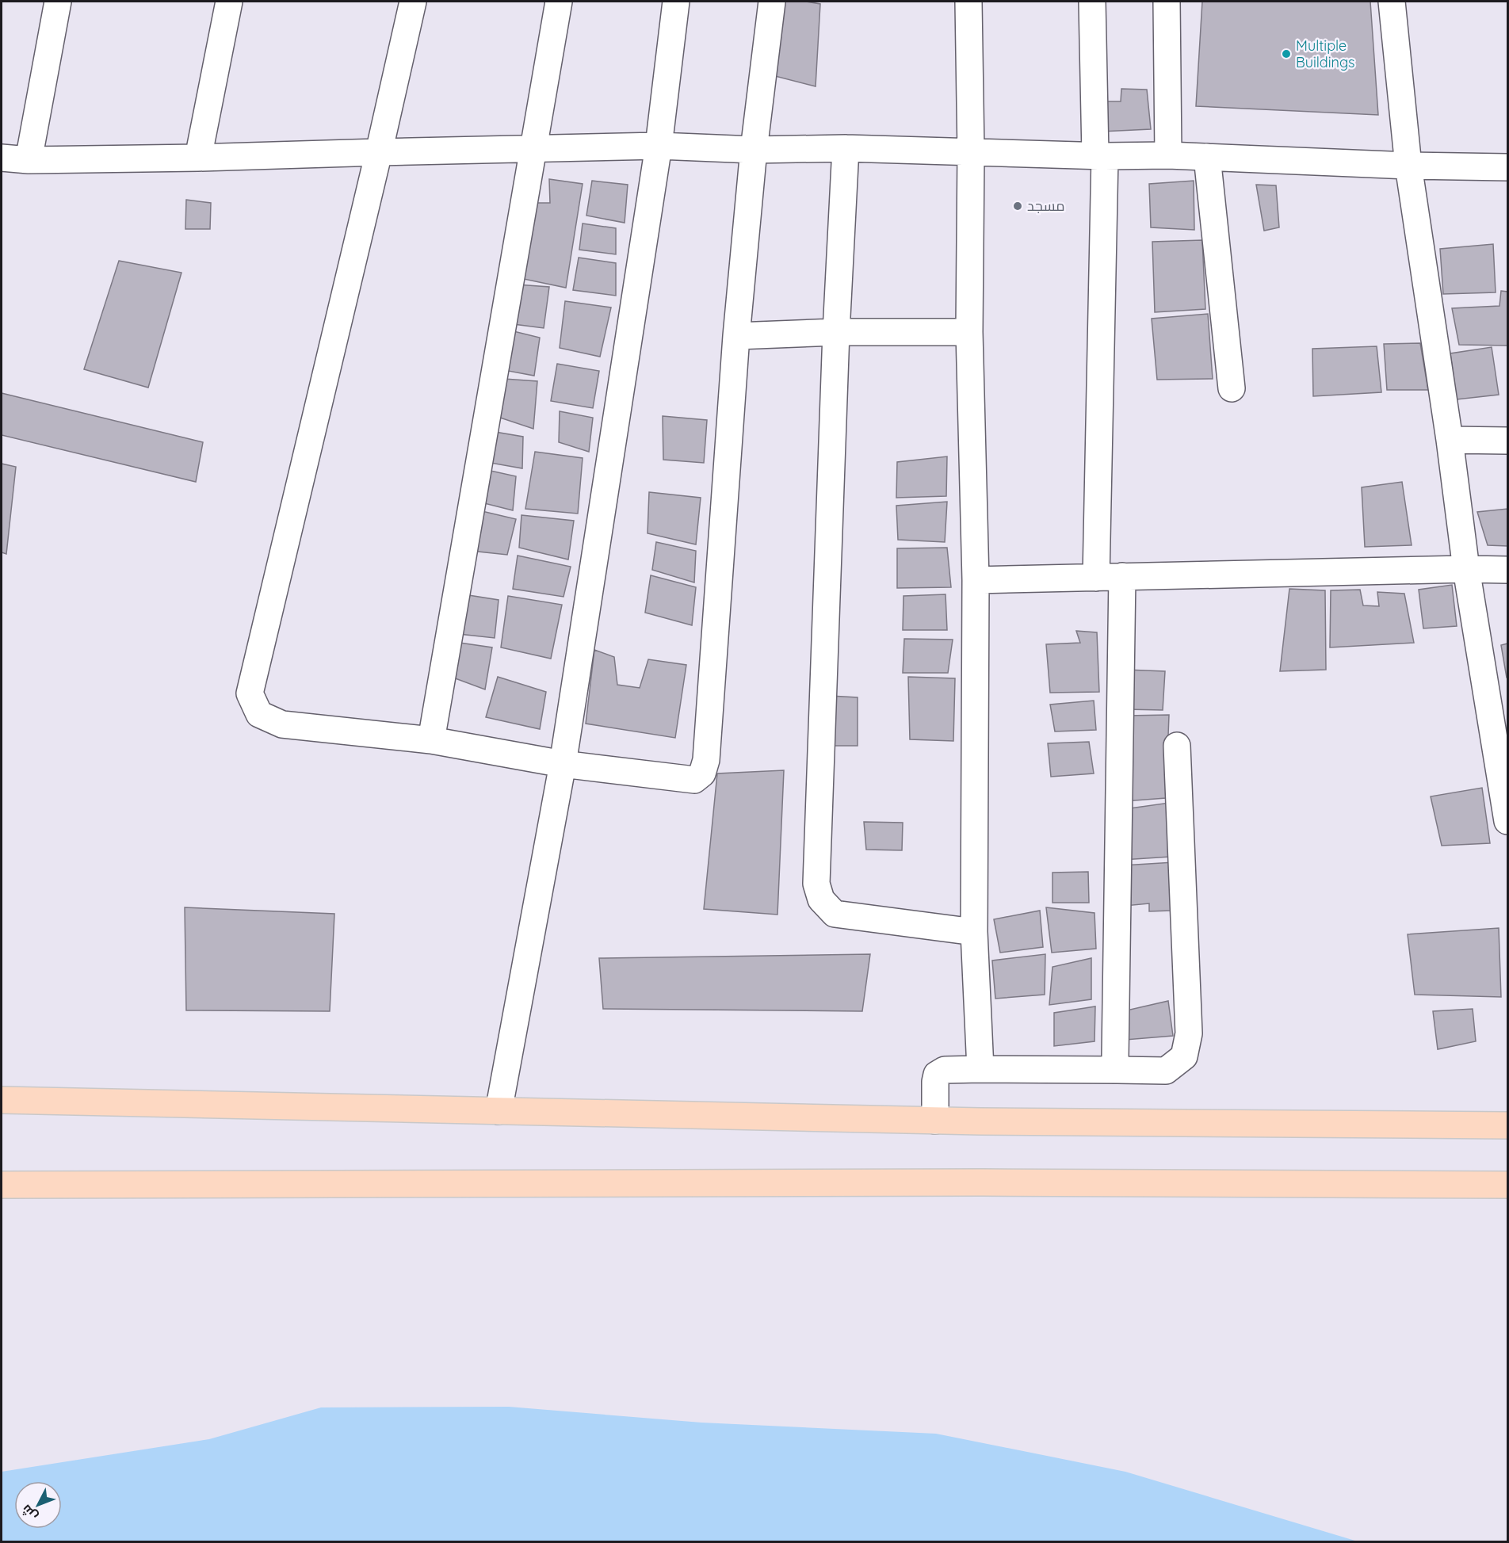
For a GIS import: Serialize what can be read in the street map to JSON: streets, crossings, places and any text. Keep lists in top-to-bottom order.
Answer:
{
  "places": ["Multiple Buildings", "مسجد"],
  "north": "bottom left"
}
